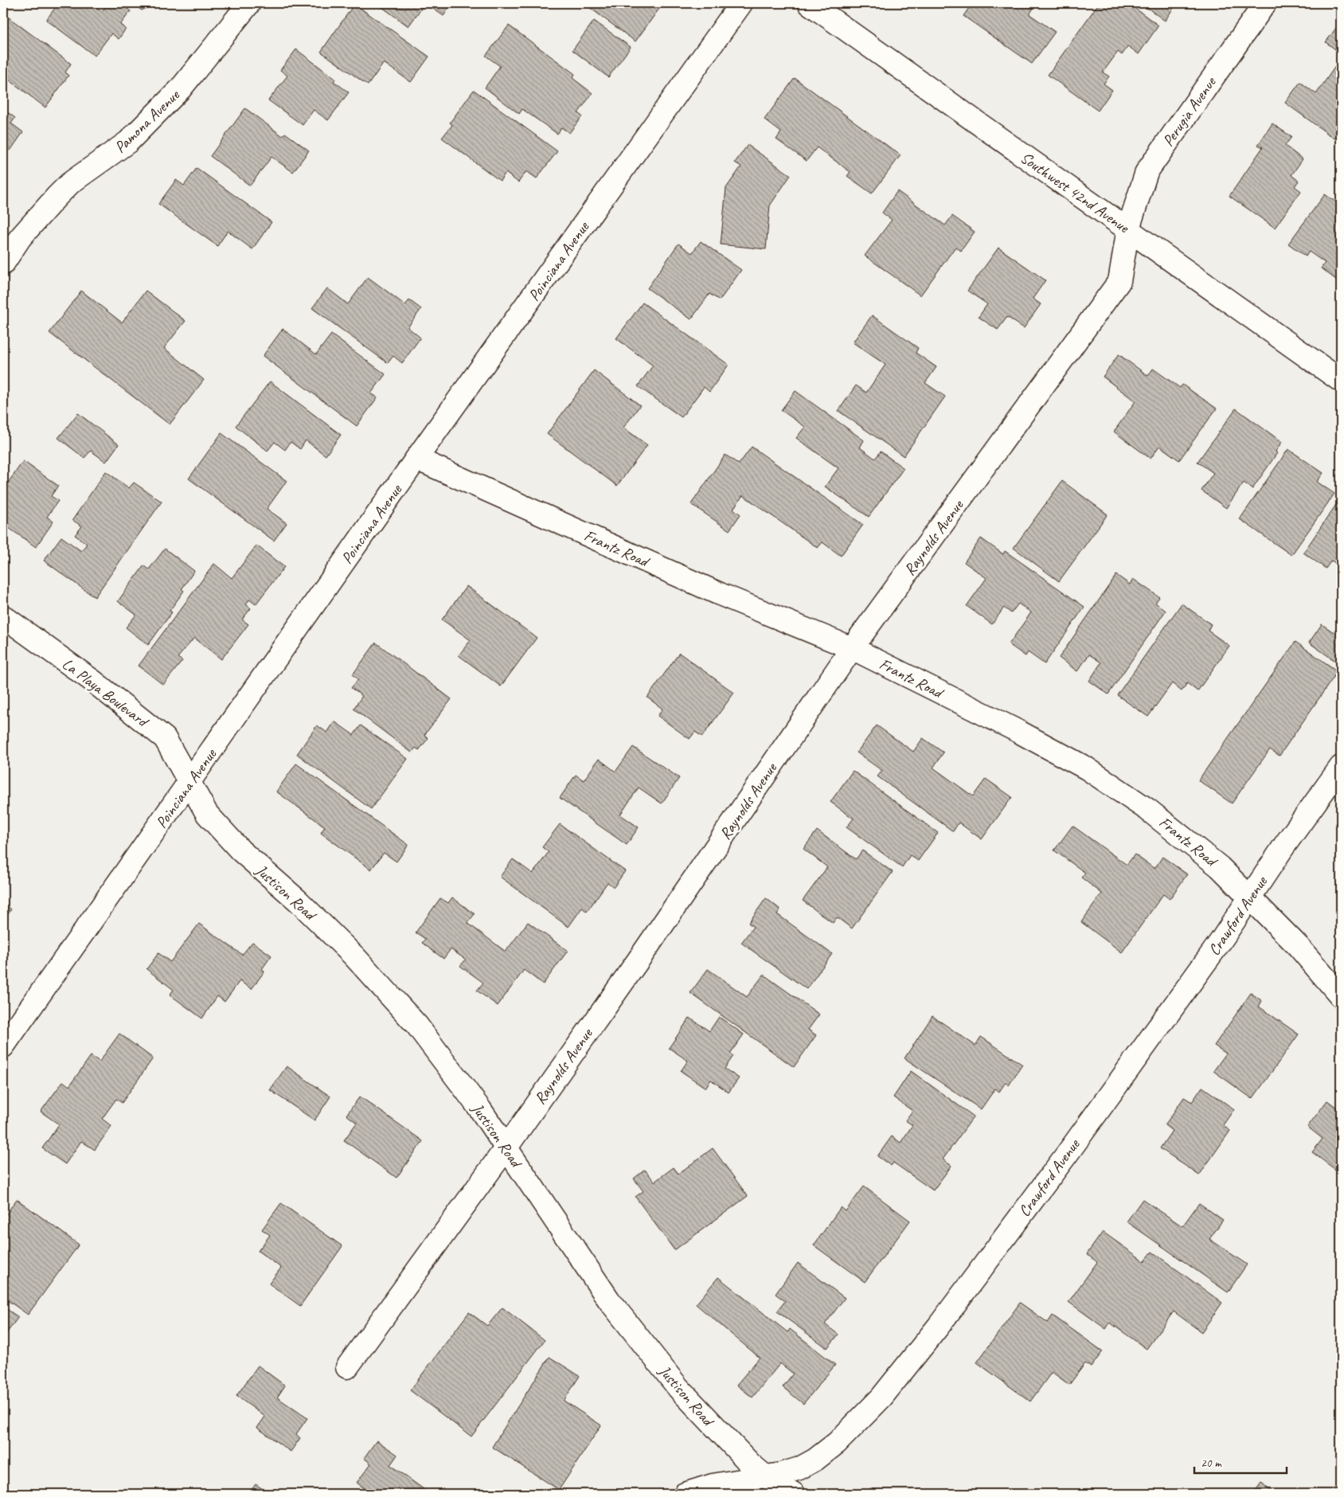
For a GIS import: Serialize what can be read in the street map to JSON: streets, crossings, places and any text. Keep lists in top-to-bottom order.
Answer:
{
  "streets": {
    "street": [
      "Perugia Avenue",
      "Pamona Avenue",
      "Southwest 42nd Avenue",
      "Poinciana Avenue",
      "Raynolds Avenue",
      "Frantz Road",
      "La Playa Boulevard",
      "Justison Road",
      "Crawford Avenue"
    ]
  },
  "crossings": [
    ["Perugia Avenue", "Southwest 42nd Avenue"],
    ["Perugia Avenue", "Raynolds Avenue"],
    ["Southwest 42nd Avenue", "Raynolds Avenue"],
    ["Poinciana Avenue", "Frantz Road"],
    ["Poinciana Avenue", "La Playa Boulevard"],
    ["Poinciana Avenue", "Justison Road"],
    ["Raynolds Avenue", "Frantz Road"],
    ["Raynolds Avenue", "Justison Road"],
    ["Frantz Road", "Crawford Avenue"],
    ["La Playa Boulevard", "Justison Road"],
    ["Justison Road", "Crawford Avenue"]
  ],
  "scale_bar": "20 m"
}
